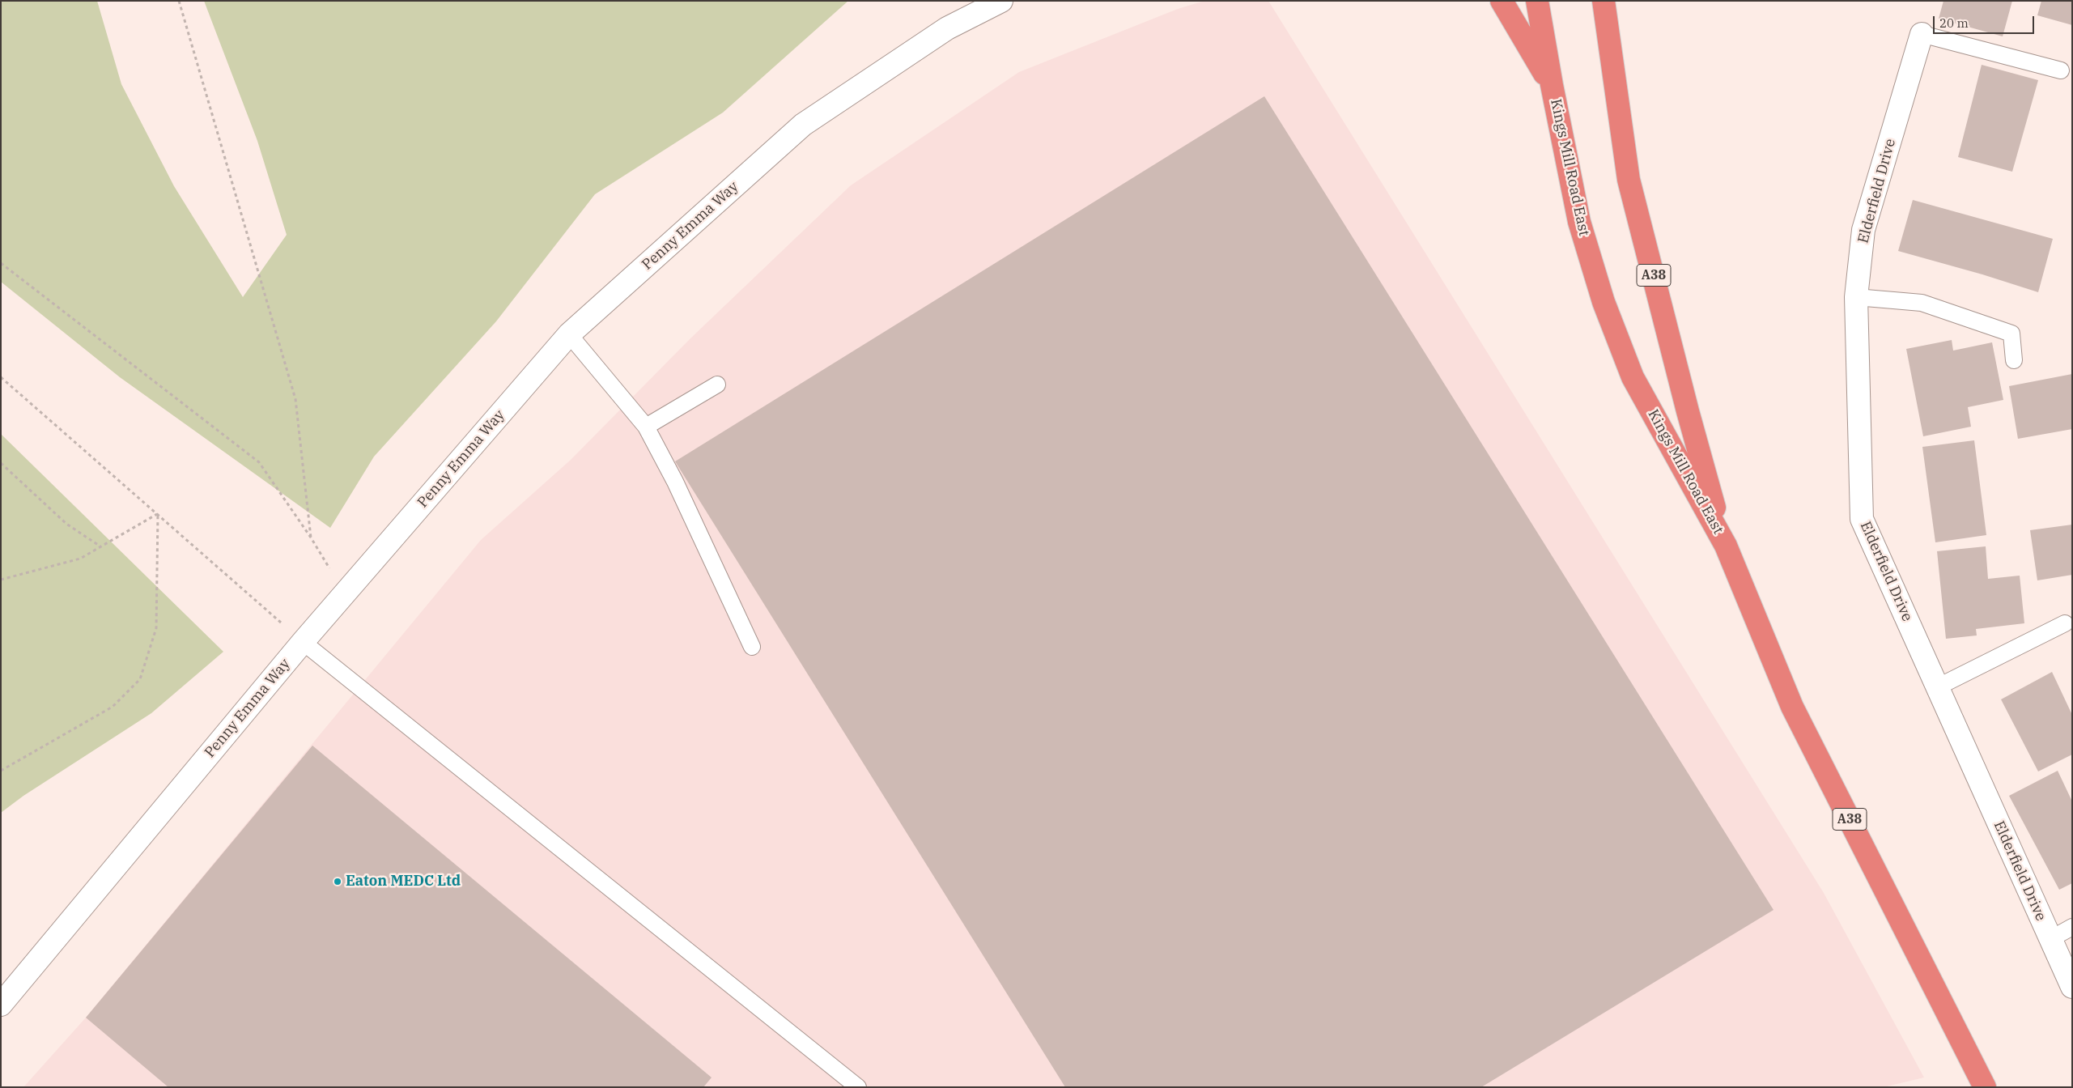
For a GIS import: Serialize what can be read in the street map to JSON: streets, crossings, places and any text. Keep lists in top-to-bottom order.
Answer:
{
  "streets": {
    "highway": ["Kings Mill Road East", "A38"],
    "main road": ["Elderfield Drive", "Penny Emma Way"]
  },
  "crossings": [
    ["Kings Mill Road East", "A38"]
  ],
  "places": ["Eaton MEDC Ltd"],
  "scale_bar": "20 m"
}
